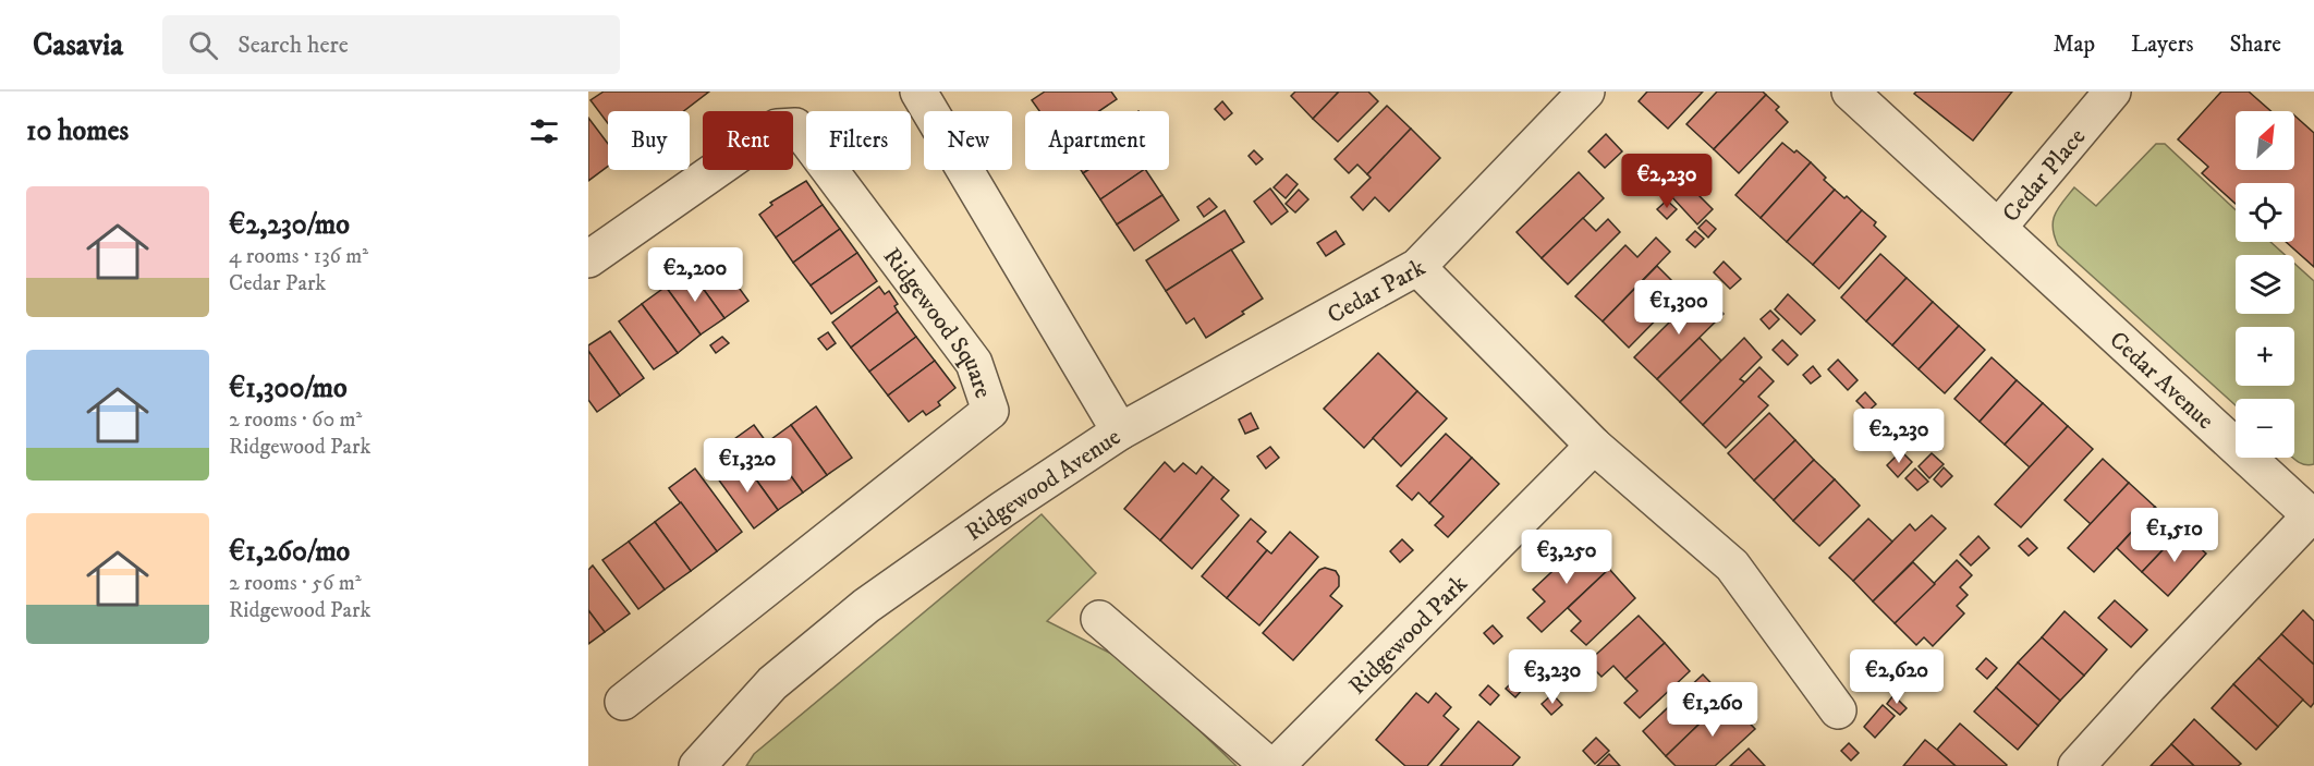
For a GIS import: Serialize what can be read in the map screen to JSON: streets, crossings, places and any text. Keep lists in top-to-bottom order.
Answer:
{
  "streets": {
    "street": [
      "Cedar Place",
      "Cedar Park",
      "Ridgewood Square",
      "Cedar Avenue",
      "Ridgewood Avenue",
      "Ridgewood Park"
    ]
  },
  "crossings": [
    ["Cedar Place", "Cedar Avenue"],
    ["Cedar Park", "Ridgewood Avenue"]
  ],
  "north": "top right",
  "page": {
    "header": "Casavia",
    "search": "Search here",
    "nav": ["Map", "Layers", "Share"],
    "heading": "10 homes",
    "map_buttons": ["+", "−"],
    "chip": [
      "Buy",
      "Rent",
      "Filters",
      "New",
      "Apartment"
    ],
    "price": [
      "€2,230",
      "€2,200",
      "€1,300",
      "€2,230",
      "€1,320",
      "€1,510",
      "€3,250",
      "€3,230",
      "€2,620",
      "€1,260"
    ],
    "list": [
      {
        "name": "€2,230/mo",
        "note": "4 rooms · 136 m² · Cedar Park"
      },
      {
        "name": "€1,300/mo",
        "note": "2 rooms · 60 m² · Ridgewood Park"
      },
      {
        "name": "€1,260/mo",
        "note": "2 rooms · 56 m² · Ridgewood Park"
      }
    ]
  }
}
